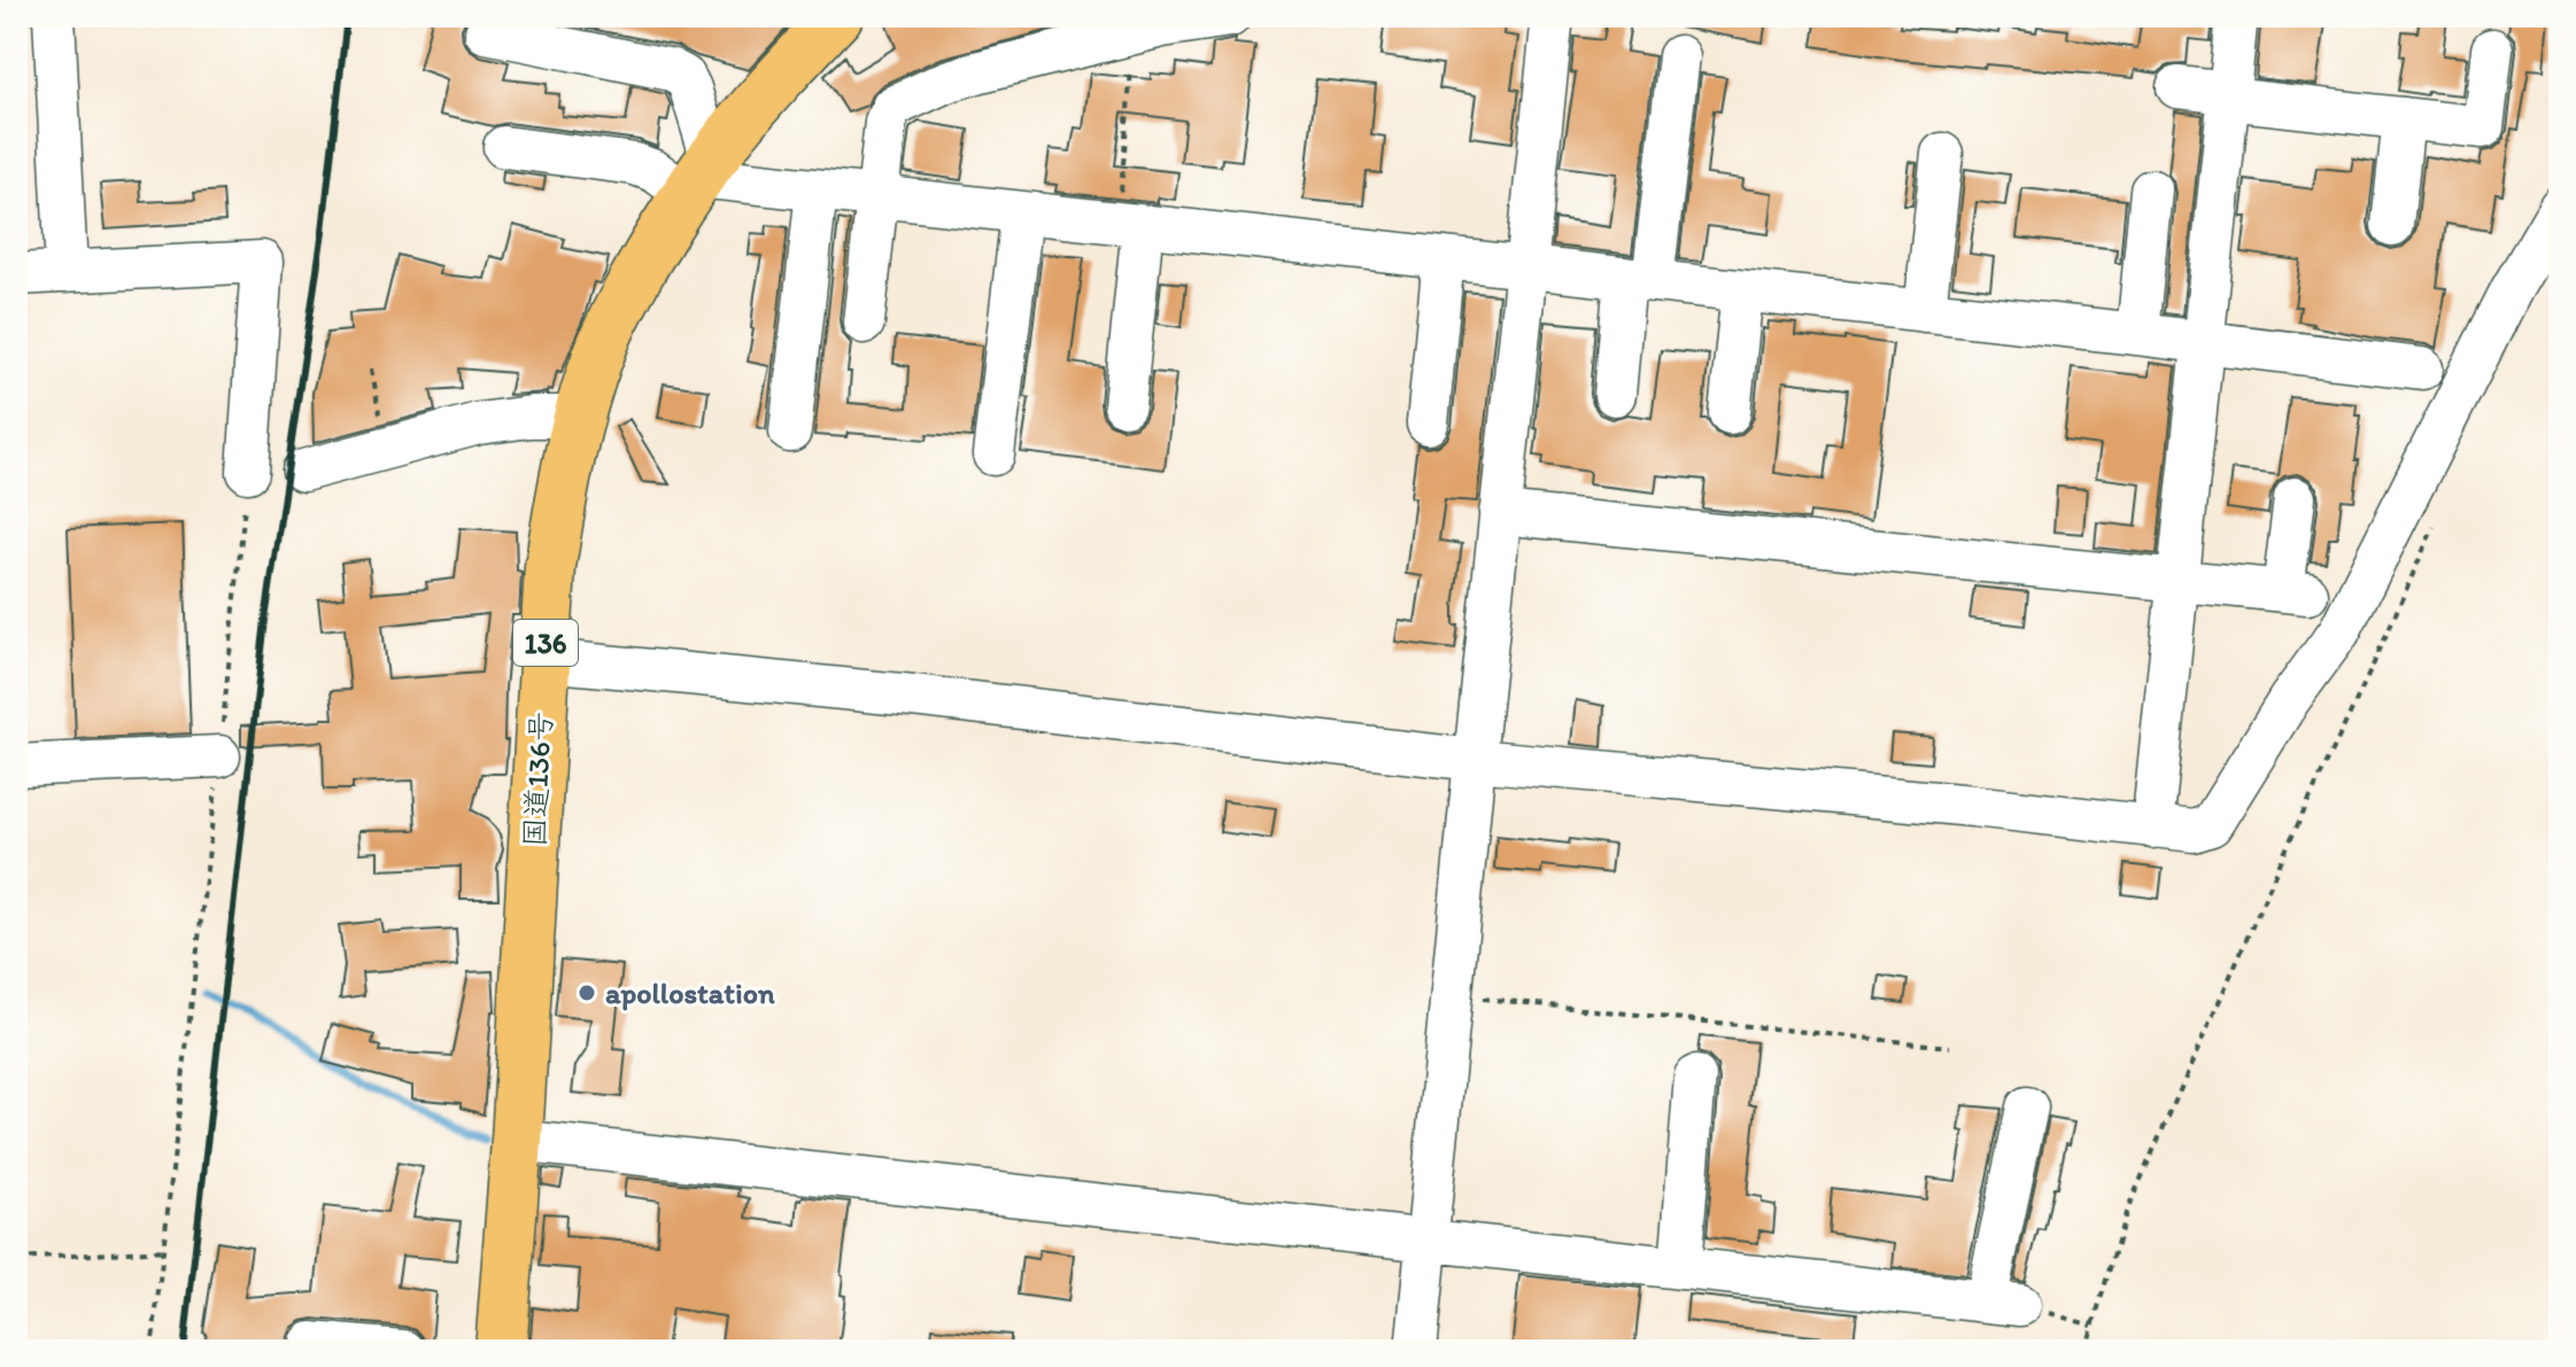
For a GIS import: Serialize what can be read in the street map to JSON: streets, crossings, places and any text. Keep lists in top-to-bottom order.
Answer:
{
  "streets": {
    "highway": ["136", "国道136号"]
  },
  "places": ["apollostation"]
}
